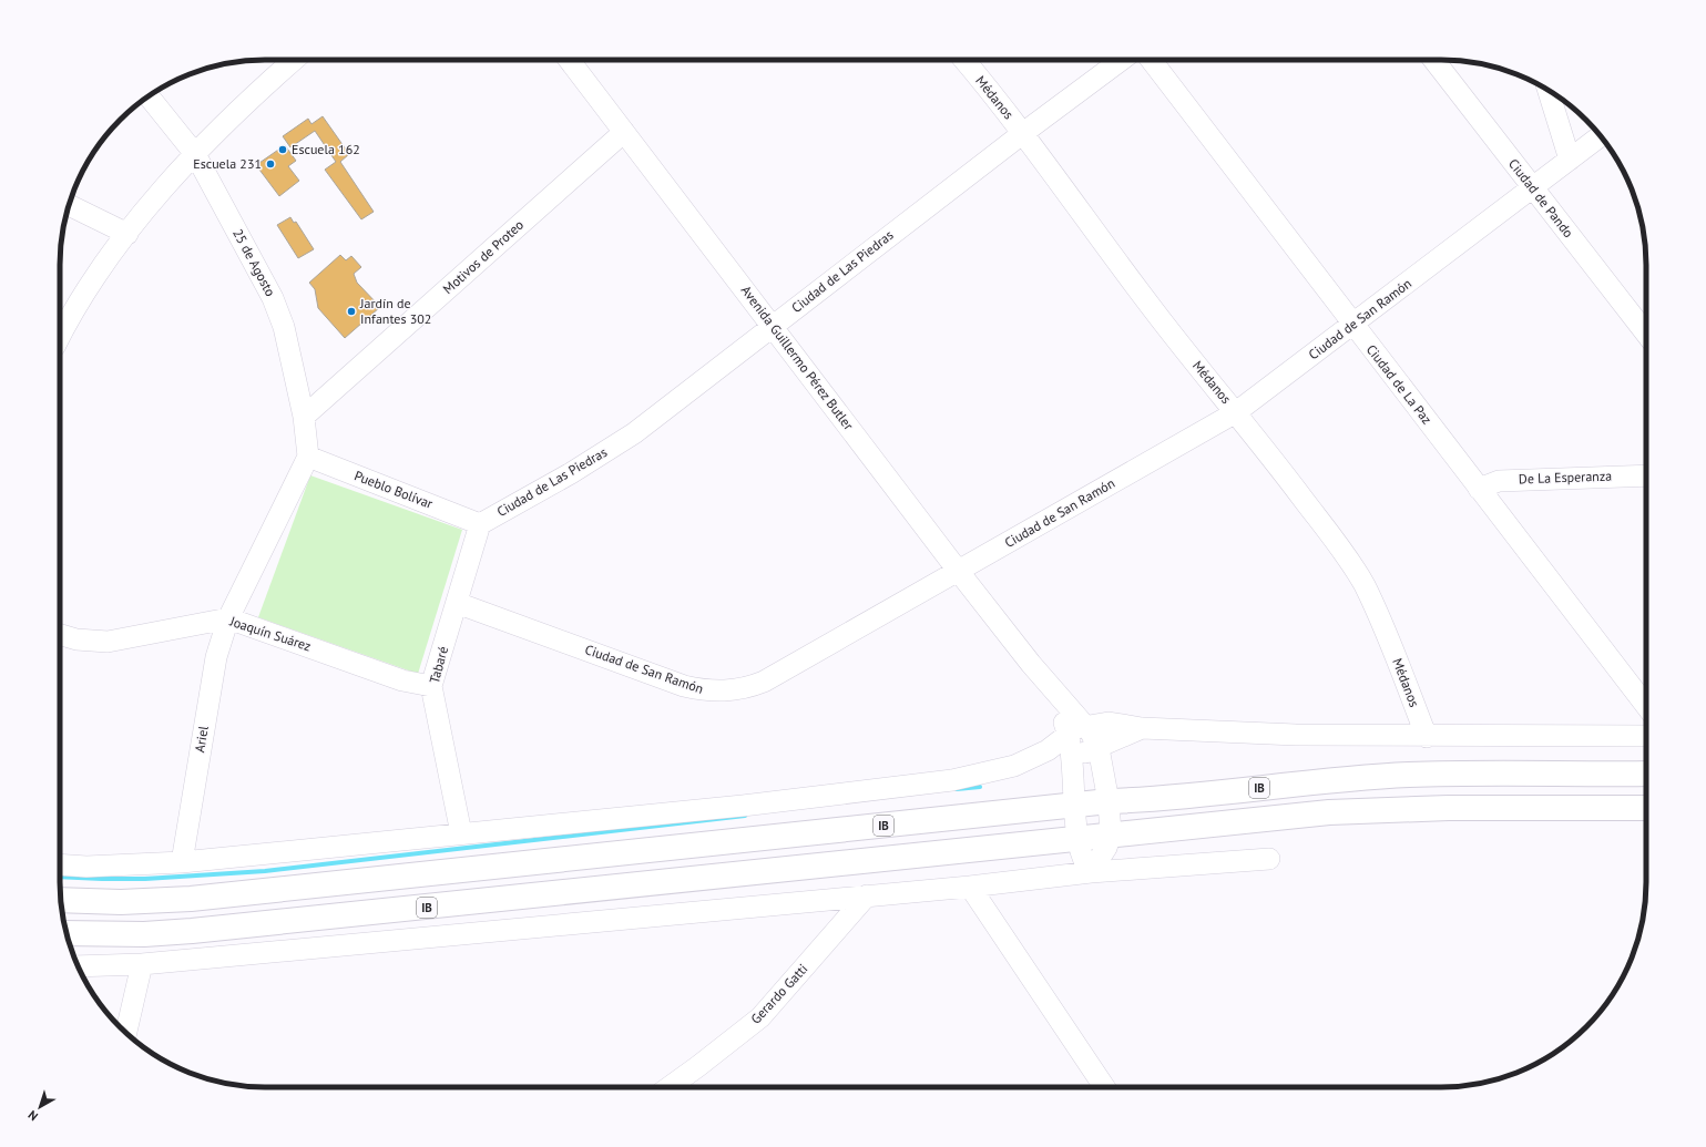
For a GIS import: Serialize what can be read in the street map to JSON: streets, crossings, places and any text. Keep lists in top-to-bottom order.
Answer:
{
  "streets": {
    "highway": ["IB"],
    "street": [
      "Médanos",
      "Ciudad de Pando",
      "Motivos de Proteo",
      "25 de Agosto",
      "Ciudad de Las Piedras",
      "Ciudad de San Ramón",
      "Avenida Guillermo Pérez Butler",
      "Ciudad de La Paz",
      "De La Esperanza",
      "Pueblo Bolívar",
      "Joaquín Suárez",
      "Tabaré",
      "Ariel",
      "Gerardo Gatti"
    ]
  },
  "crossings": [
    ["Médanos", "Ciudad de Las Piedras"],
    ["Médanos", "Ciudad de San Ramón"],
    ["Ciudad de Pando", "Ciudad de San Ramón"],
    ["Motivos de Proteo", "25 de Agosto"],
    ["Motivos de Proteo", "Avenida Guillermo Pérez Butler"],
    ["25 de Agosto", "Pueblo Bolívar"],
    ["25 de Agosto", "Ariel"],
    ["Ciudad de Las Piedras", "Avenida Guillermo Pérez Butler"],
    ["Ciudad de Las Piedras", "Pueblo Bolívar"],
    ["Ciudad de Las Piedras", "Tabaré"],
    ["Ciudad de San Ramón", "Avenida Guillermo Pérez Butler"],
    ["Ciudad de San Ramón", "Ciudad de La Paz"],
    ["Ciudad de San Ramón", "Tabaré"],
    ["Avenida Guillermo Pérez Butler", "IB"],
    ["Ciudad de La Paz", "De La Esperanza"],
    ["Pueblo Bolívar", "Tabaré"],
    ["Pueblo Bolívar", "Ariel"],
    ["Joaquín Suárez", "Tabaré"],
    ["Joaquín Suárez", "Ariel"]
  ],
  "places": ["Escuela 162", "Escuela 231", "Jardín de Infantes 302"],
  "north": "bottom left"
}
